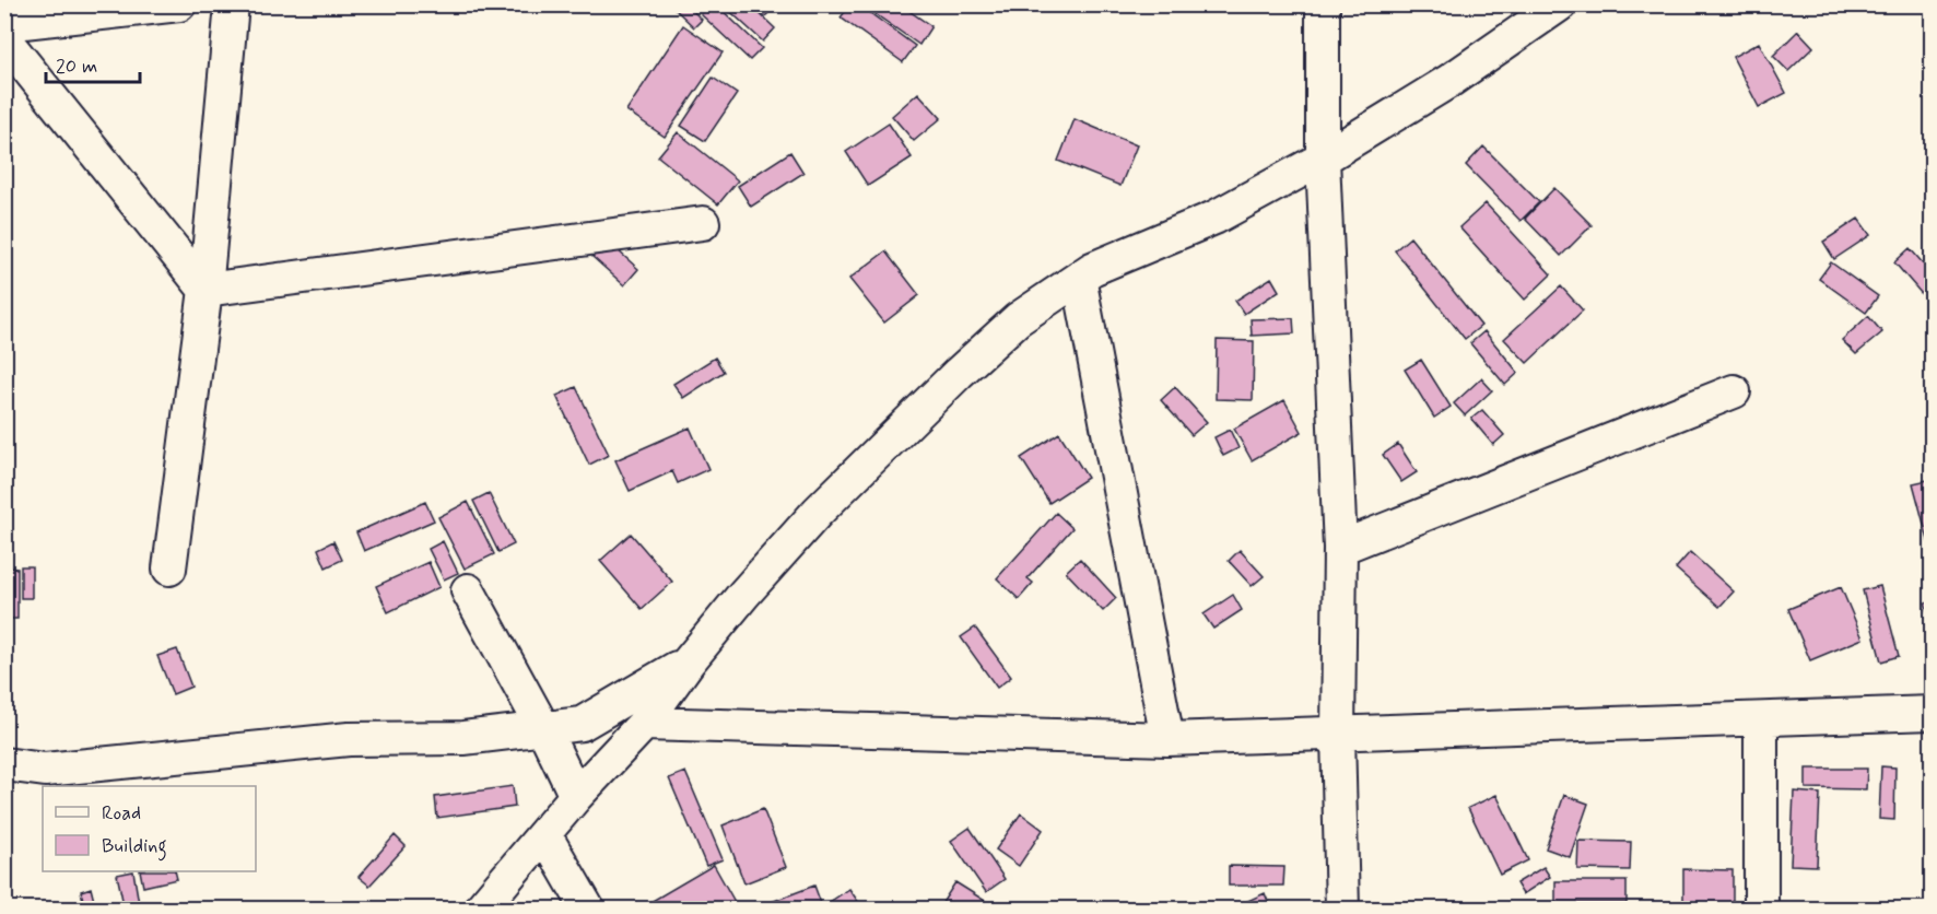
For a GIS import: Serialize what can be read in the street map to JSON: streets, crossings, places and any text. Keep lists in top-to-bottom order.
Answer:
{
  "legend": ["Road", "Building"],
  "scale_bar": "20 m"
}
